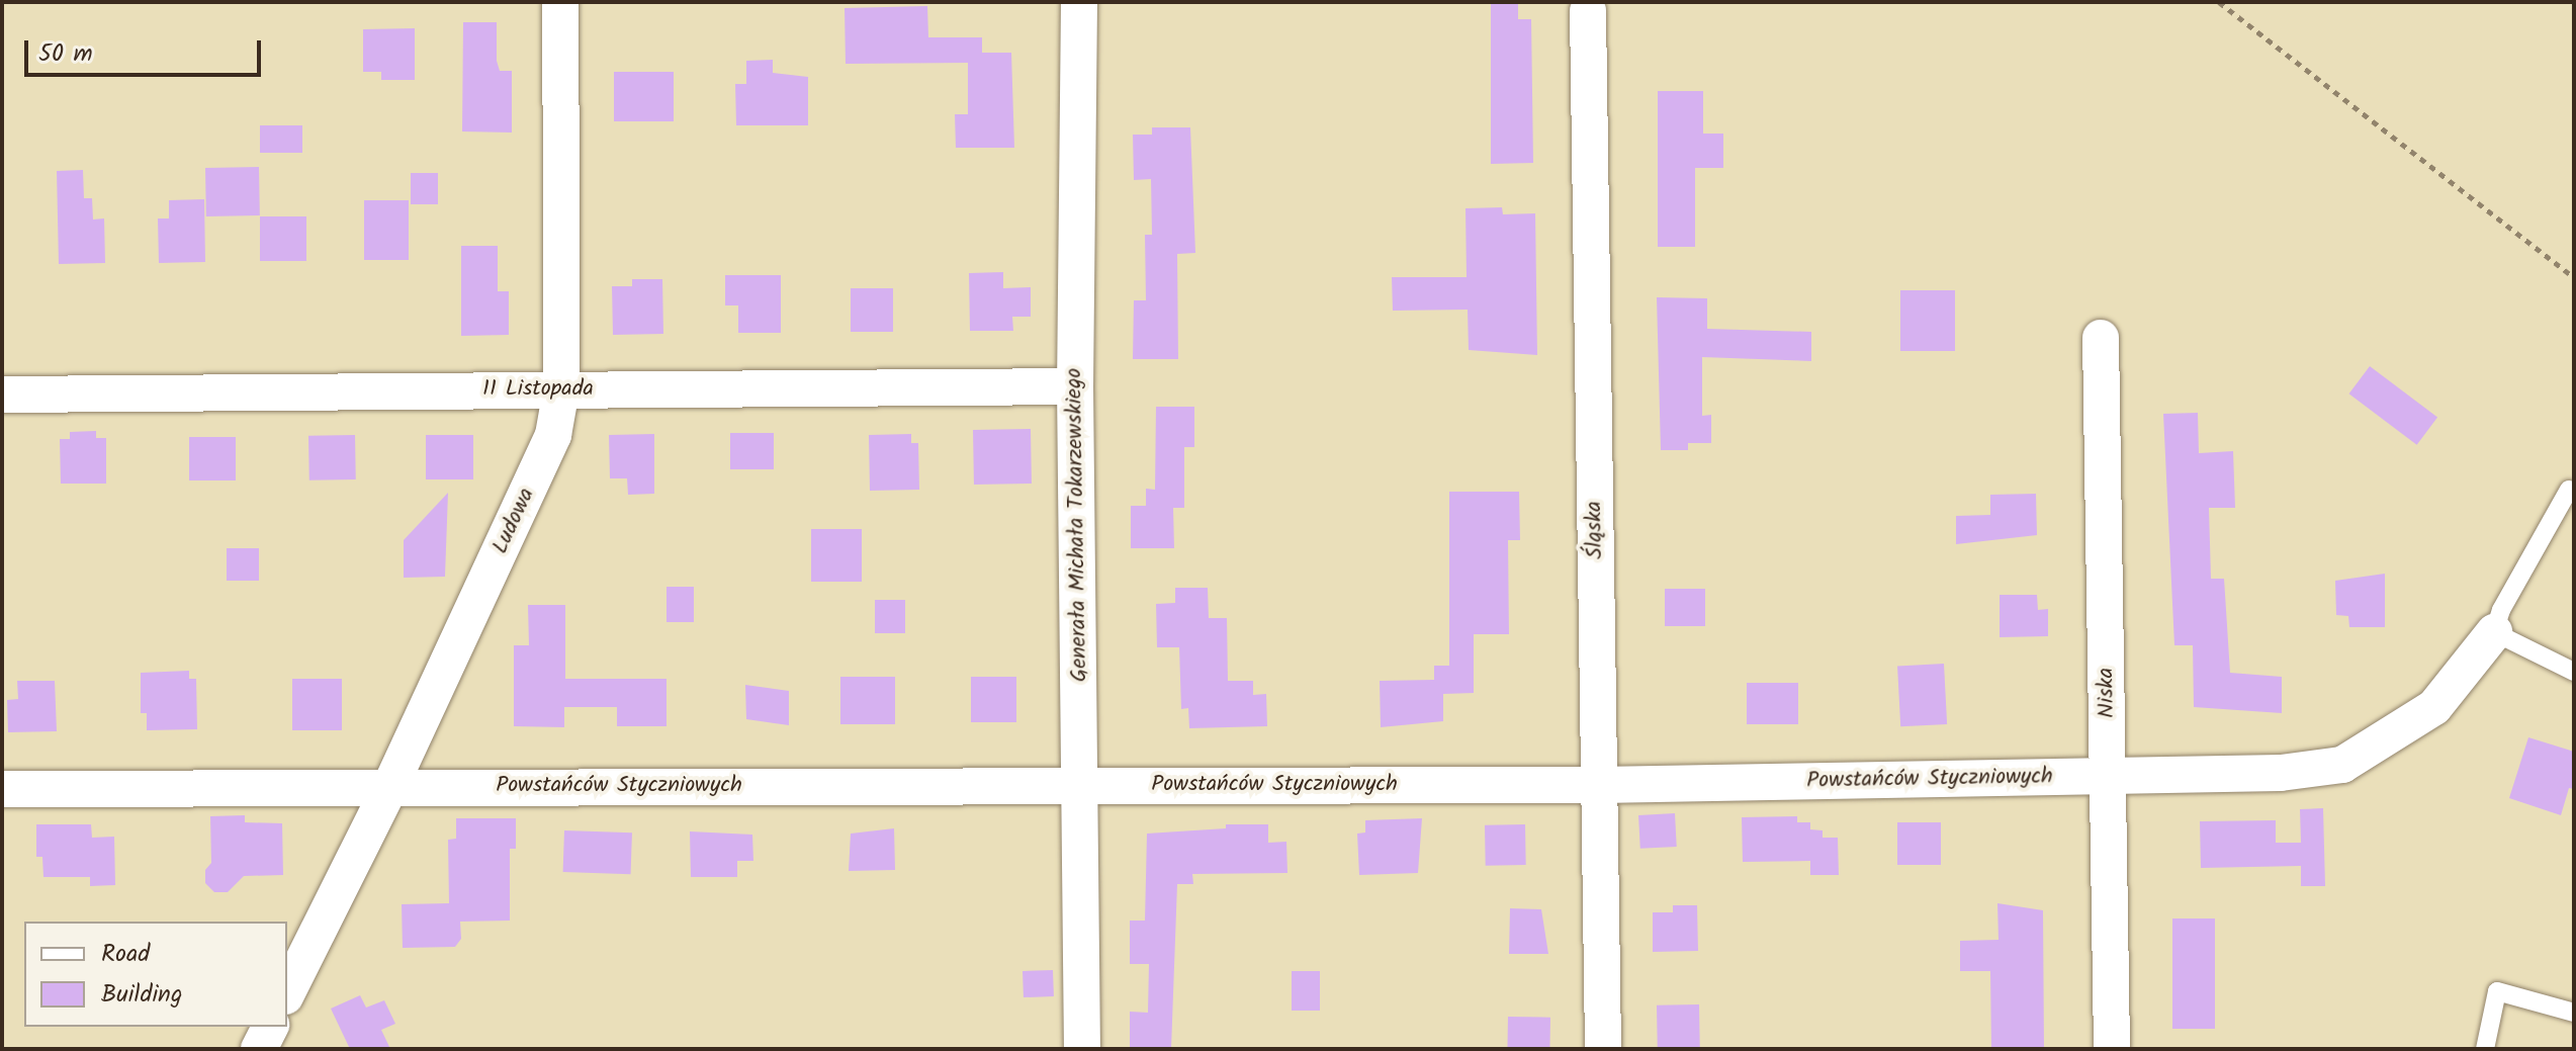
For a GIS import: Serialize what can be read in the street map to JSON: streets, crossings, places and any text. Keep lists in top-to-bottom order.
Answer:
{
  "streets": {
    "street": [
      "11 Listopada",
      "Ludowa",
      "Generała Michała Tokarzewskiego",
      "Śląska",
      "Niska",
      "Powstańców Styczniowych"
    ]
  },
  "crossings": [
    ["11 Listopada", "Ludowa"],
    ["11 Listopada", "Generała Michała Tokarzewskiego"],
    ["Ludowa", "Powstańców Styczniowych"],
    ["Generała Michała Tokarzewskiego", "Powstańców Styczniowych"],
    ["Śląska", "Powstańców Styczniowych"],
    ["Niska", "Powstańców Styczniowych"]
  ],
  "legend": ["Road", "Building"],
  "scale_bar": "50 m"
}
